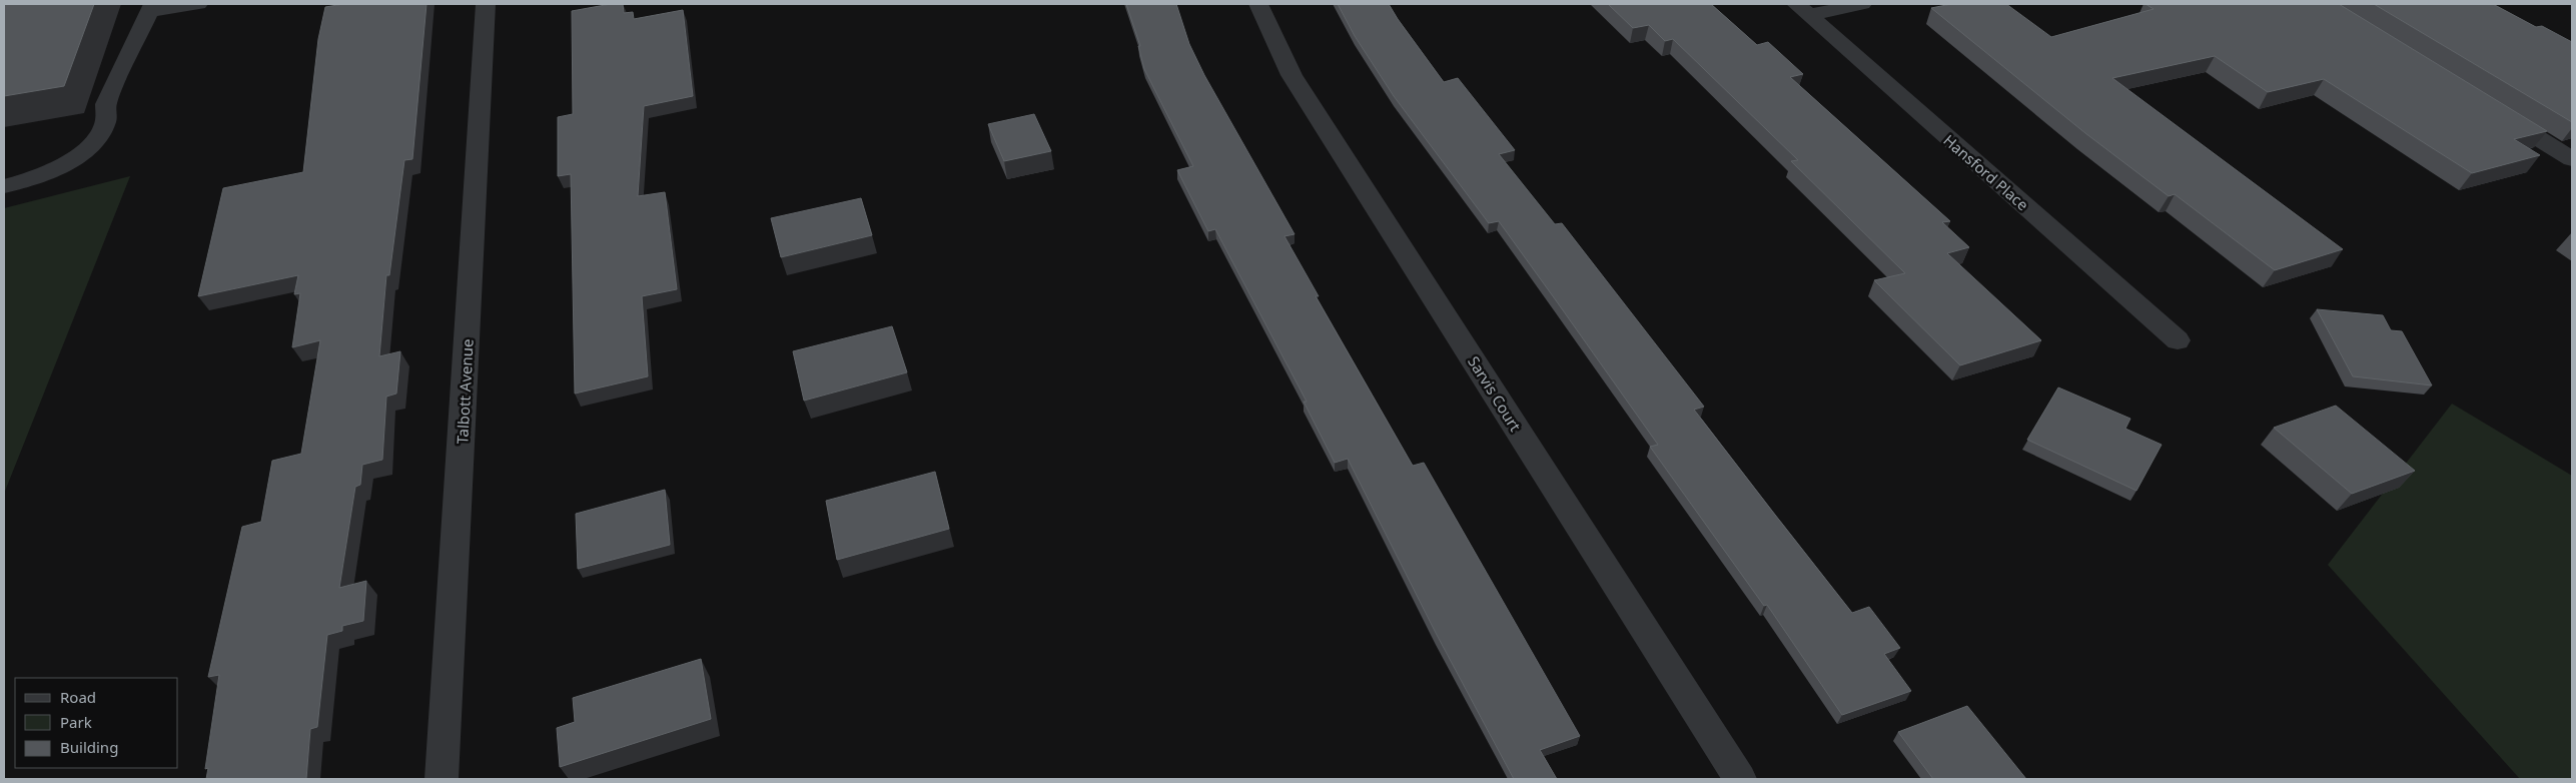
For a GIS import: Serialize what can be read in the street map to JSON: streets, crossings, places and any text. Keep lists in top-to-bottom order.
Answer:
{
  "streets": {
    "street": ["Hansford Place", "Talbott Avenue", "Sarvis Court"]
  },
  "legend": ["Road", "Park", "Building"]
}
